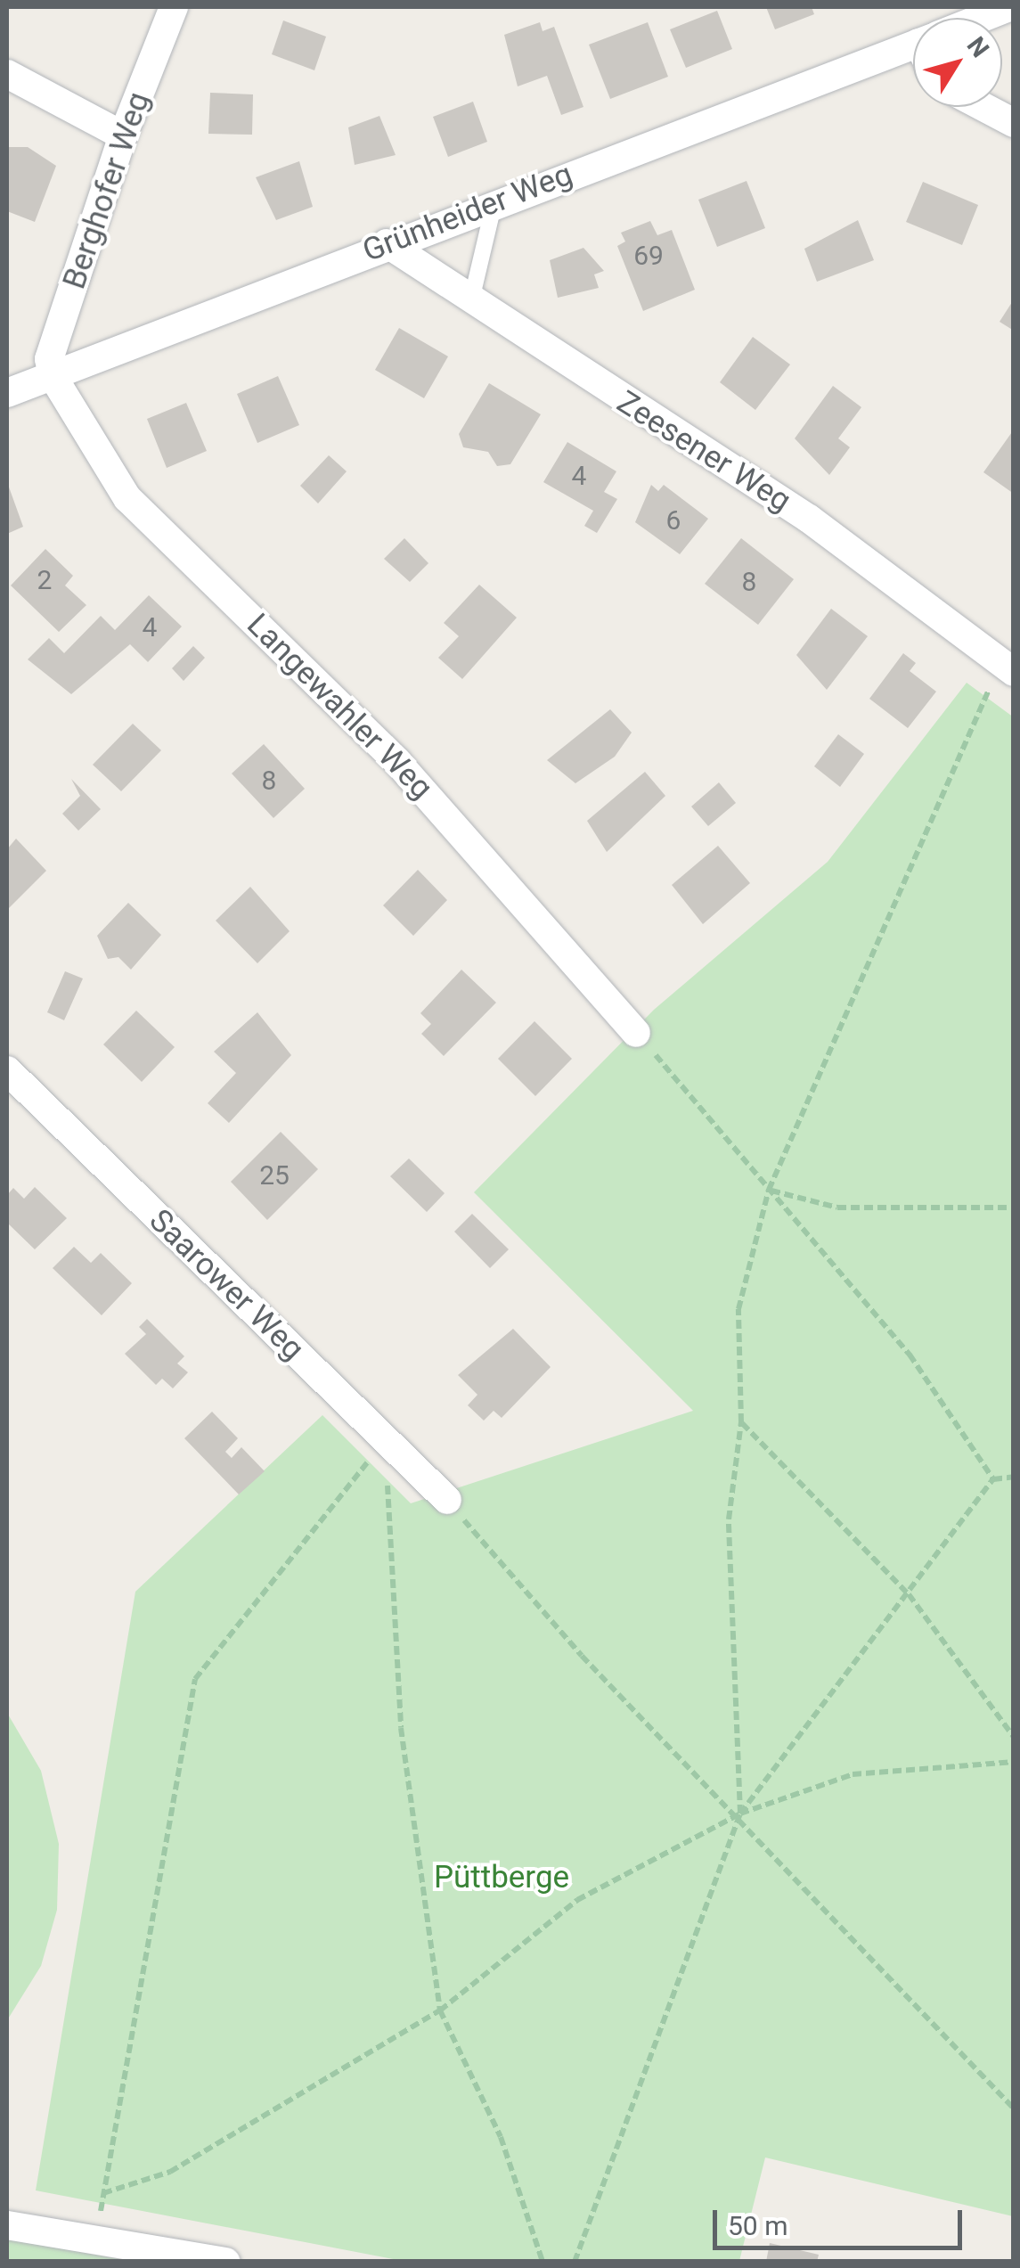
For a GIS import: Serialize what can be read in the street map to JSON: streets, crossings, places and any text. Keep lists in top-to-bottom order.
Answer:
{
  "streets": {
    "street": [
      "Berghofer Weg",
      "Grünheider Weg",
      "Zeesener Weg",
      "Langewahler Weg",
      "Saarower Weg"
    ]
  },
  "crossings": [
    ["Berghofer Weg", "Grünheider Weg"],
    ["Berghofer Weg", "Langewahler Weg"],
    ["Grünheider Weg", "Zeesener Weg"],
    ["Grünheider Weg", "Langewahler Weg"]
  ],
  "parks": ["Püttberge"],
  "house_numbers": [
    "69",
    "4",
    "6",
    "2",
    "8",
    "4",
    "8",
    "25"
  ],
  "scale_bar": "50 m",
  "north": "top right"
}
